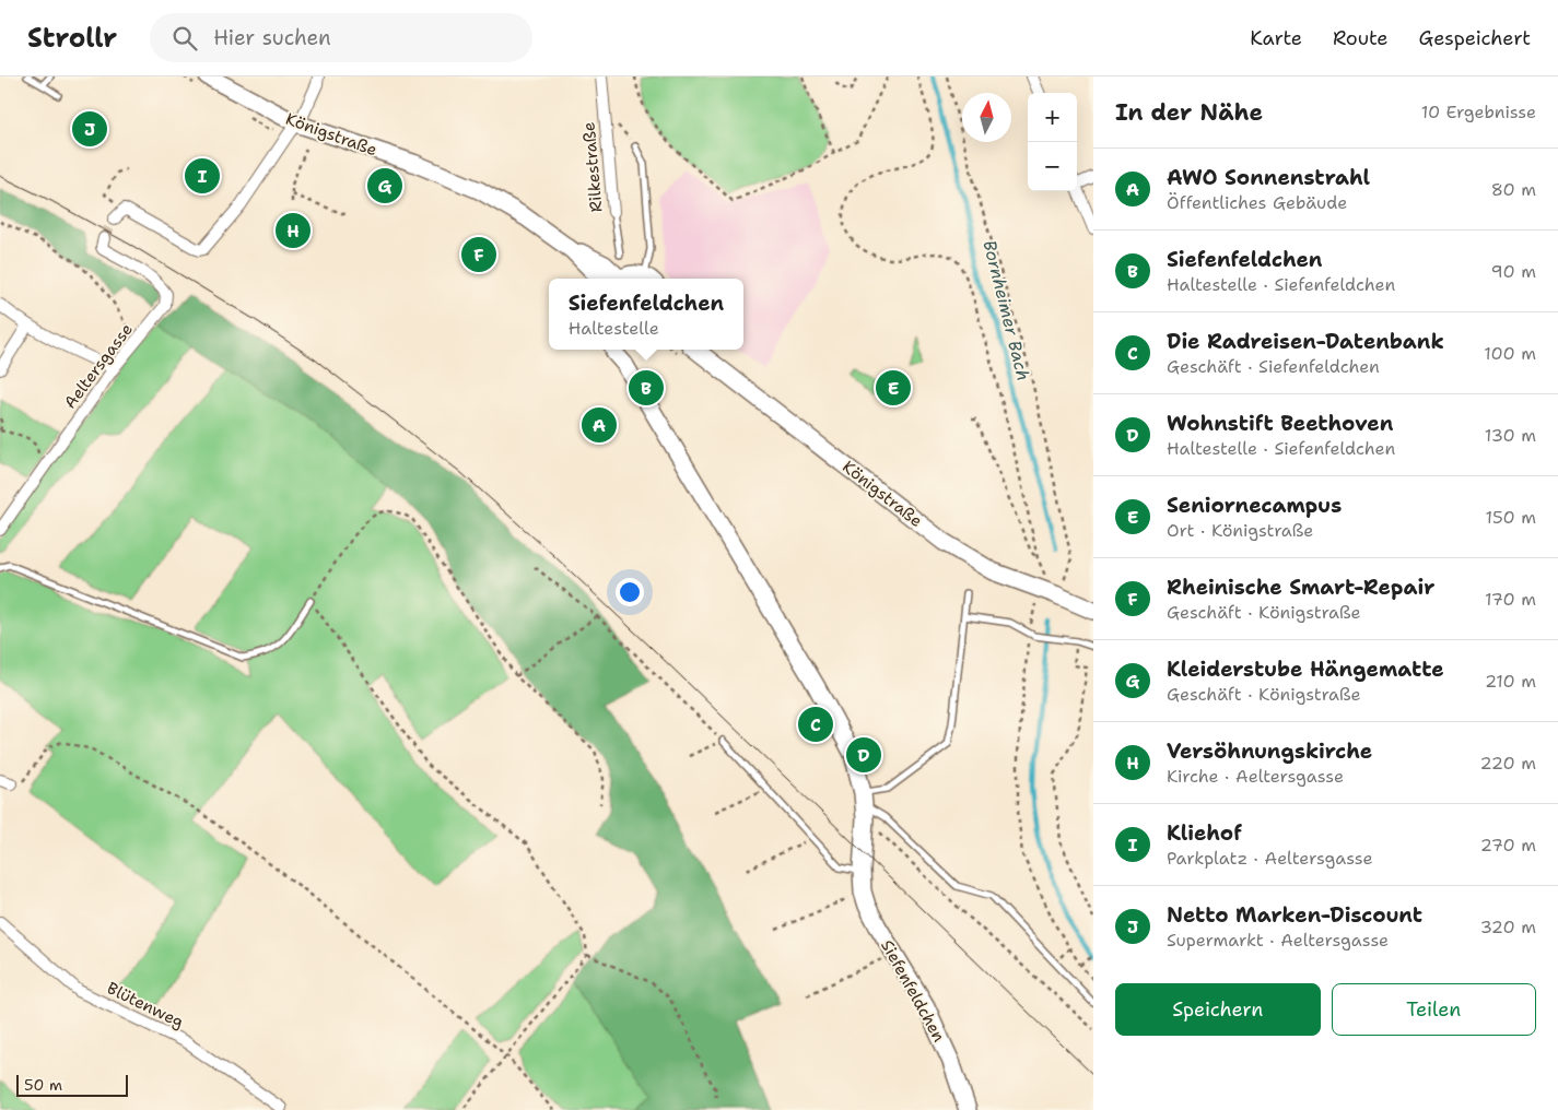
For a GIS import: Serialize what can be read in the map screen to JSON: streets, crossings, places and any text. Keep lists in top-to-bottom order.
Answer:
{
  "streets": {
    "street": [
      "Königstraße",
      "Rilkestraße",
      "Aeltersgasse",
      "Siefenfeldchen",
      "Blütenweg"
    ]
  },
  "water": ["Bornheimer Bach"],
  "scale_bar": "50 m",
  "north": "top",
  "page": {
    "header": "Strollr",
    "search": "Hier suchen",
    "nav": ["Karte", "Route", "Gespeichert"],
    "heading": ["In der Nähe", "10 Ergebnisse"],
    "map_buttons": ["+", "−"],
    "pins": [
      "J",
      "I",
      "G",
      "H",
      "F",
      "B",
      "E",
      "A",
      "C",
      "D"
    ],
    "list": [
      {
        "mark": "A",
        "name": "AWO Sonnenstrahl",
        "note": "Öffentliches Gebäude",
        "value": "80 m"
      },
      {
        "mark": "B",
        "name": "Siefenfeldchen",
        "note": "Haltestelle · Siefenfeldchen",
        "value": "90 m"
      },
      {
        "mark": "C",
        "name": "Die Radreisen-Datenbank",
        "note": "Geschäft · Siefenfeldchen",
        "value": "100 m"
      },
      {
        "mark": "D",
        "name": "Wohnstift Beethoven",
        "note": "Haltestelle · Siefenfeldchen",
        "value": "130 m"
      },
      {
        "mark": "E",
        "name": "Seniornecampus",
        "note": "Ort · Königstraße",
        "value": "150 m"
      },
      {
        "mark": "F",
        "name": "Rheinische Smart-Repair",
        "note": "Geschäft · Königstraße",
        "value": "170 m"
      },
      {
        "mark": "G",
        "name": "Kleiderstube Hängematte",
        "note": "Geschäft · Königstraße",
        "value": "210 m"
      },
      {
        "mark": "H",
        "name": "Versöhnungskirche",
        "note": "Kirche · Aeltersgasse",
        "value": "220 m"
      },
      {
        "mark": "I",
        "name": "Kliehof",
        "note": "Parkplatz · Aeltersgasse",
        "value": "270 m"
      },
      {
        "mark": "J",
        "name": "Netto Marken-Discount",
        "note": "Supermarkt · Aeltersgasse",
        "value": "320 m"
      }
    ],
    "popup": ["Siefenfeldchen", "Haltestelle"],
    "buttons": ["Speichern", "Teilen"],
    "scale": "50 m"
  }
}
